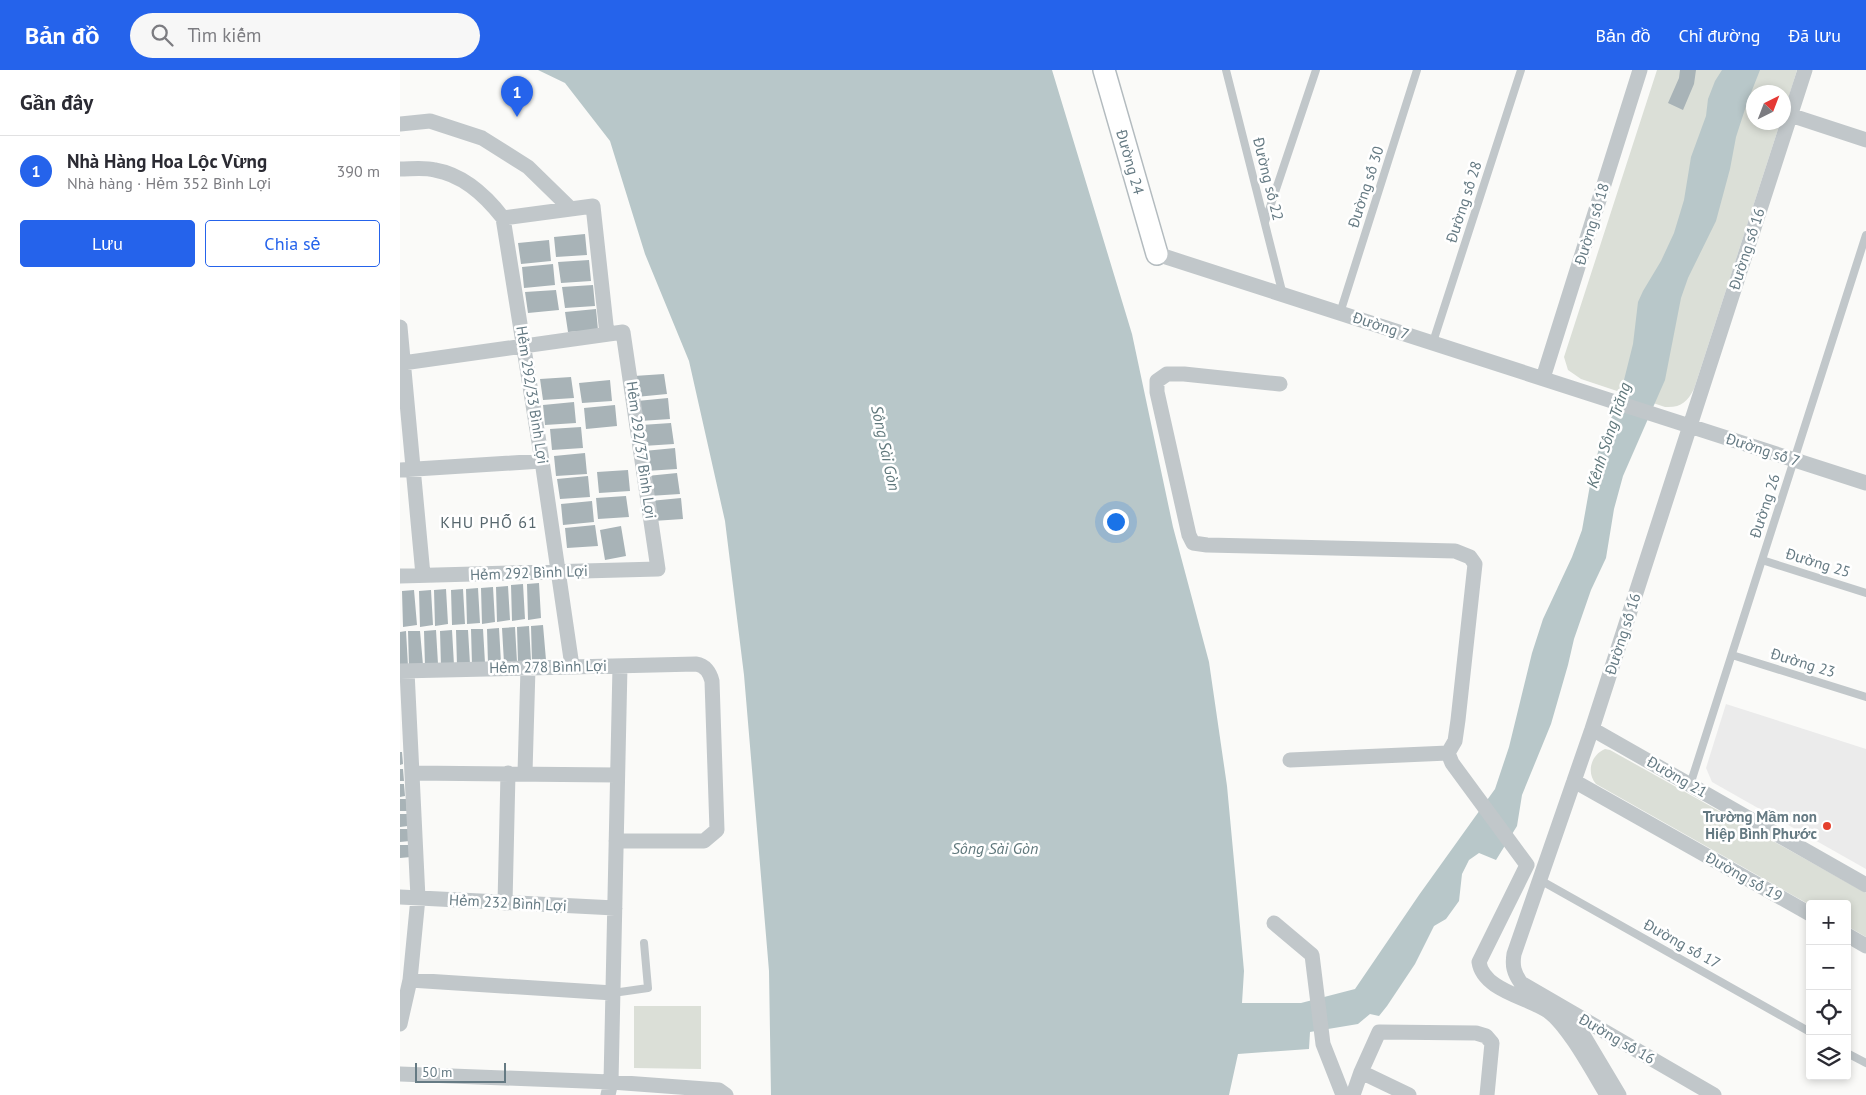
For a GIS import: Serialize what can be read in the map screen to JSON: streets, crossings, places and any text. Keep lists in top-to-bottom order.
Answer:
{
  "streets": {
    "street": [
      "Đường 24",
      "Đường số 18",
      "Đường số 16",
      "Đường 7",
      "Hẻm 292/33 Bình Lợi",
      "Hẻm 292/37 Bình Lợi",
      "Đường số 7",
      "Hẻm 292 Bình Lợi",
      "Hẻm 278 Bình Lợi",
      "Đường 21",
      "Đường số 19",
      "Hẻm 232 Bình Lợi"
    ],
    "lane": [
      "Đường số 22",
      "Đường số 30",
      "Đường số 28",
      "Đường 26",
      "Đường 25",
      "Đường 23",
      "Đường số 17"
    ]
  },
  "crossings": [
    ["Đường 24", "Đường 7"],
    ["Đường số 22", "Đường 7"],
    ["Đường số 30", "Đường 7"],
    ["Đường số 28", "Đường 7"],
    ["Đường số 18", "Đường 7"],
    ["Đường số 16", "Đường số 7"],
    ["Đường số 16", "Đường 21"],
    ["Đường số 16", "Đường số 19"],
    ["Đường số 16", "Đường số 17"],
    ["Đường 7", "Đường số 7"],
    ["Hẻm 292/33 Bình Lợi", "Hẻm 292 Bình Lợi"],
    ["Hẻm 292/33 Bình Lợi", "Hẻm 278 Bình Lợi"],
    ["Hẻm 292/37 Bình Lợi", "Hẻm 292 Bình Lợi"],
    ["Đường số 7", "Đường 26"],
    ["Đường 26", "Đường 25"],
    ["Đường 26", "Đường 23"],
    ["Đường 26", "Đường 21"]
  ],
  "districts": ["KHU PHỐ 61"],
  "water": ["Kênh Sông Trăng", "Sông Sài Gòn"],
  "places": ["Trường Mầm non Hiệp Bình Phước"],
  "scale_bar": "50 m",
  "north": "top right",
  "page": {
    "header": "Bản đồ",
    "search": "Tìm kiếm",
    "nav": ["Bản đồ", "Chỉ đường", "Đã lưu"],
    "heading": "Gần đây",
    "pins": "1",
    "list": [
      {
        "mark": "1",
        "name": "Nhà Hàng Hoa Lộc Vừng",
        "note": "Nhà hàng · Hẻm 352 Bình Lợi",
        "value": "390 m"
      }
    ],
    "buttons": ["Lưu", "Chia sẻ"],
    "map_buttons": ["+", "−"],
    "scale": "50 m"
  }
}
